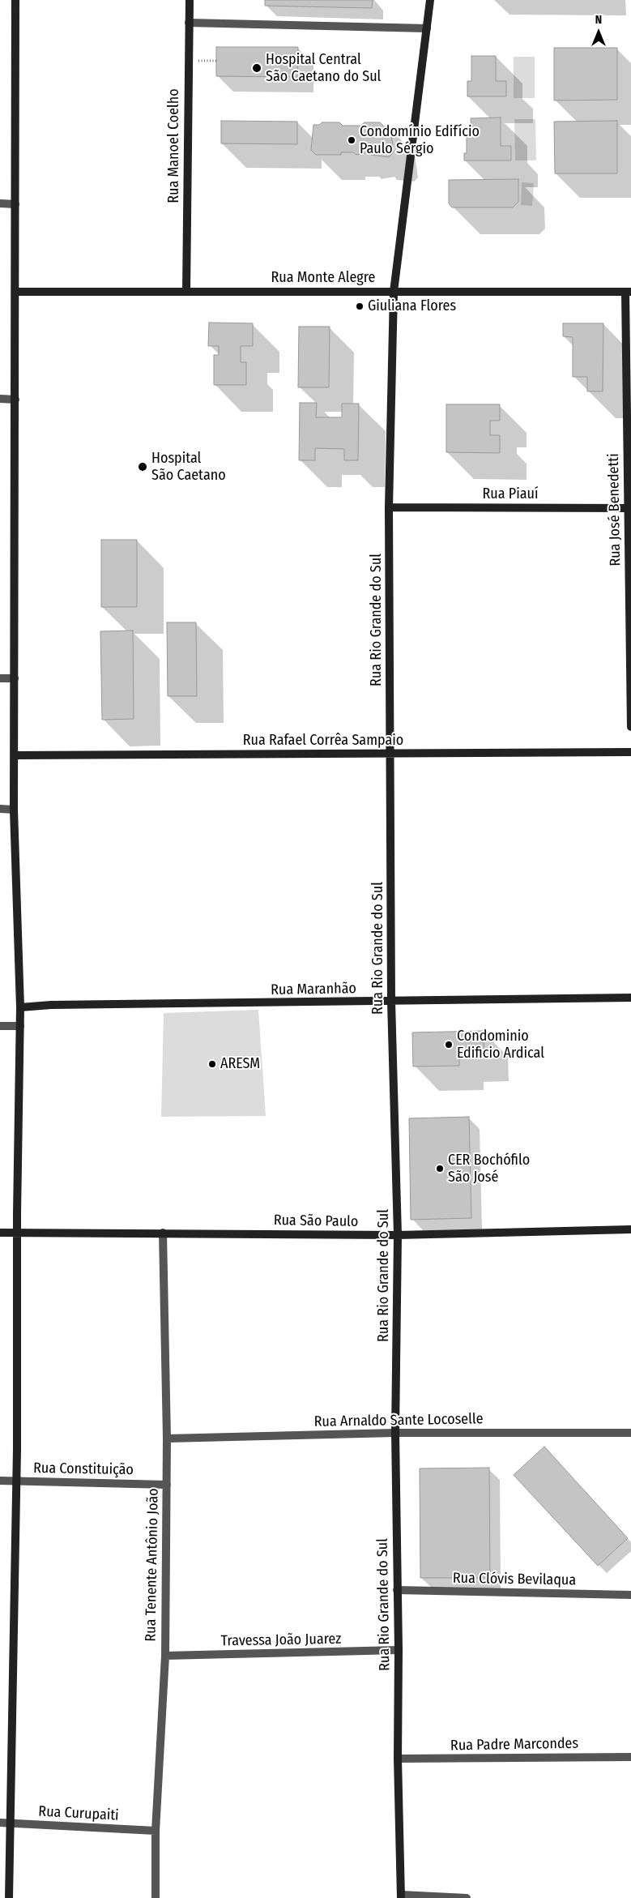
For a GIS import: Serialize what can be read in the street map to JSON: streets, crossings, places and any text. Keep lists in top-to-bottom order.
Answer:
{
  "streets": {
    "street": [
      "Rua Manoel Coelho",
      "Rua Monte Alegre",
      "Rua Piauí",
      "Rua José Benedetti",
      "Rua Rio Grande do Sul",
      "Rua Rafael Corrêa Sampaio",
      "Rua Maranhão",
      "Rua São Paulo",
      "Rua Arnaldo Sante Locoselle",
      "Rua Constituição",
      "Rua Tenente Antônio João",
      "Rua Clóvis Bevilaqua",
      "Travessa João Juarez",
      "Rua Padre Marcondes",
      "Rua Curupaiti"
    ]
  },
  "crossings": [
    ["Rua Manoel Coelho", "Rua Monte Alegre"],
    ["Rua Monte Alegre", "Rua José Benedetti"],
    ["Rua Monte Alegre", "Rua Rio Grande do Sul"],
    ["Rua Piauí", "Rua José Benedetti"],
    ["Rua Piauí", "Rua Rio Grande do Sul"],
    ["Rua Rio Grande do Sul", "Rua Rafael Corrêa Sampaio"],
    ["Rua Rio Grande do Sul", "Rua Maranhão"],
    ["Rua Rio Grande do Sul", "Rua São Paulo"],
    ["Rua Rio Grande do Sul", "Rua Arnaldo Sante Locoselle"],
    ["Rua Rio Grande do Sul", "Rua Clóvis Bevilaqua"],
    ["Rua Rio Grande do Sul", "Travessa João Juarez"],
    ["Rua Rio Grande do Sul", "Rua Padre Marcondes"],
    ["Rua São Paulo", "Rua Tenente Antônio João"],
    ["Rua Arnaldo Sante Locoselle", "Rua Tenente Antônio João"],
    ["Rua Constituição", "Rua Tenente Antônio João"],
    ["Rua Tenente Antônio João", "Travessa João Juarez"],
    ["Rua Tenente Antônio João", "Rua Curupaiti"]
  ],
  "places": [
    "Hospital Central São Caetano do Sul",
    "Condomínio Edifício Paulo Sérgio",
    "Giuliana Flores",
    "Hospital São Caetano",
    "Condominio Edificio Ardical",
    "ARESM",
    "CER Bochófilo São José"
  ],
  "north": "top"
}
